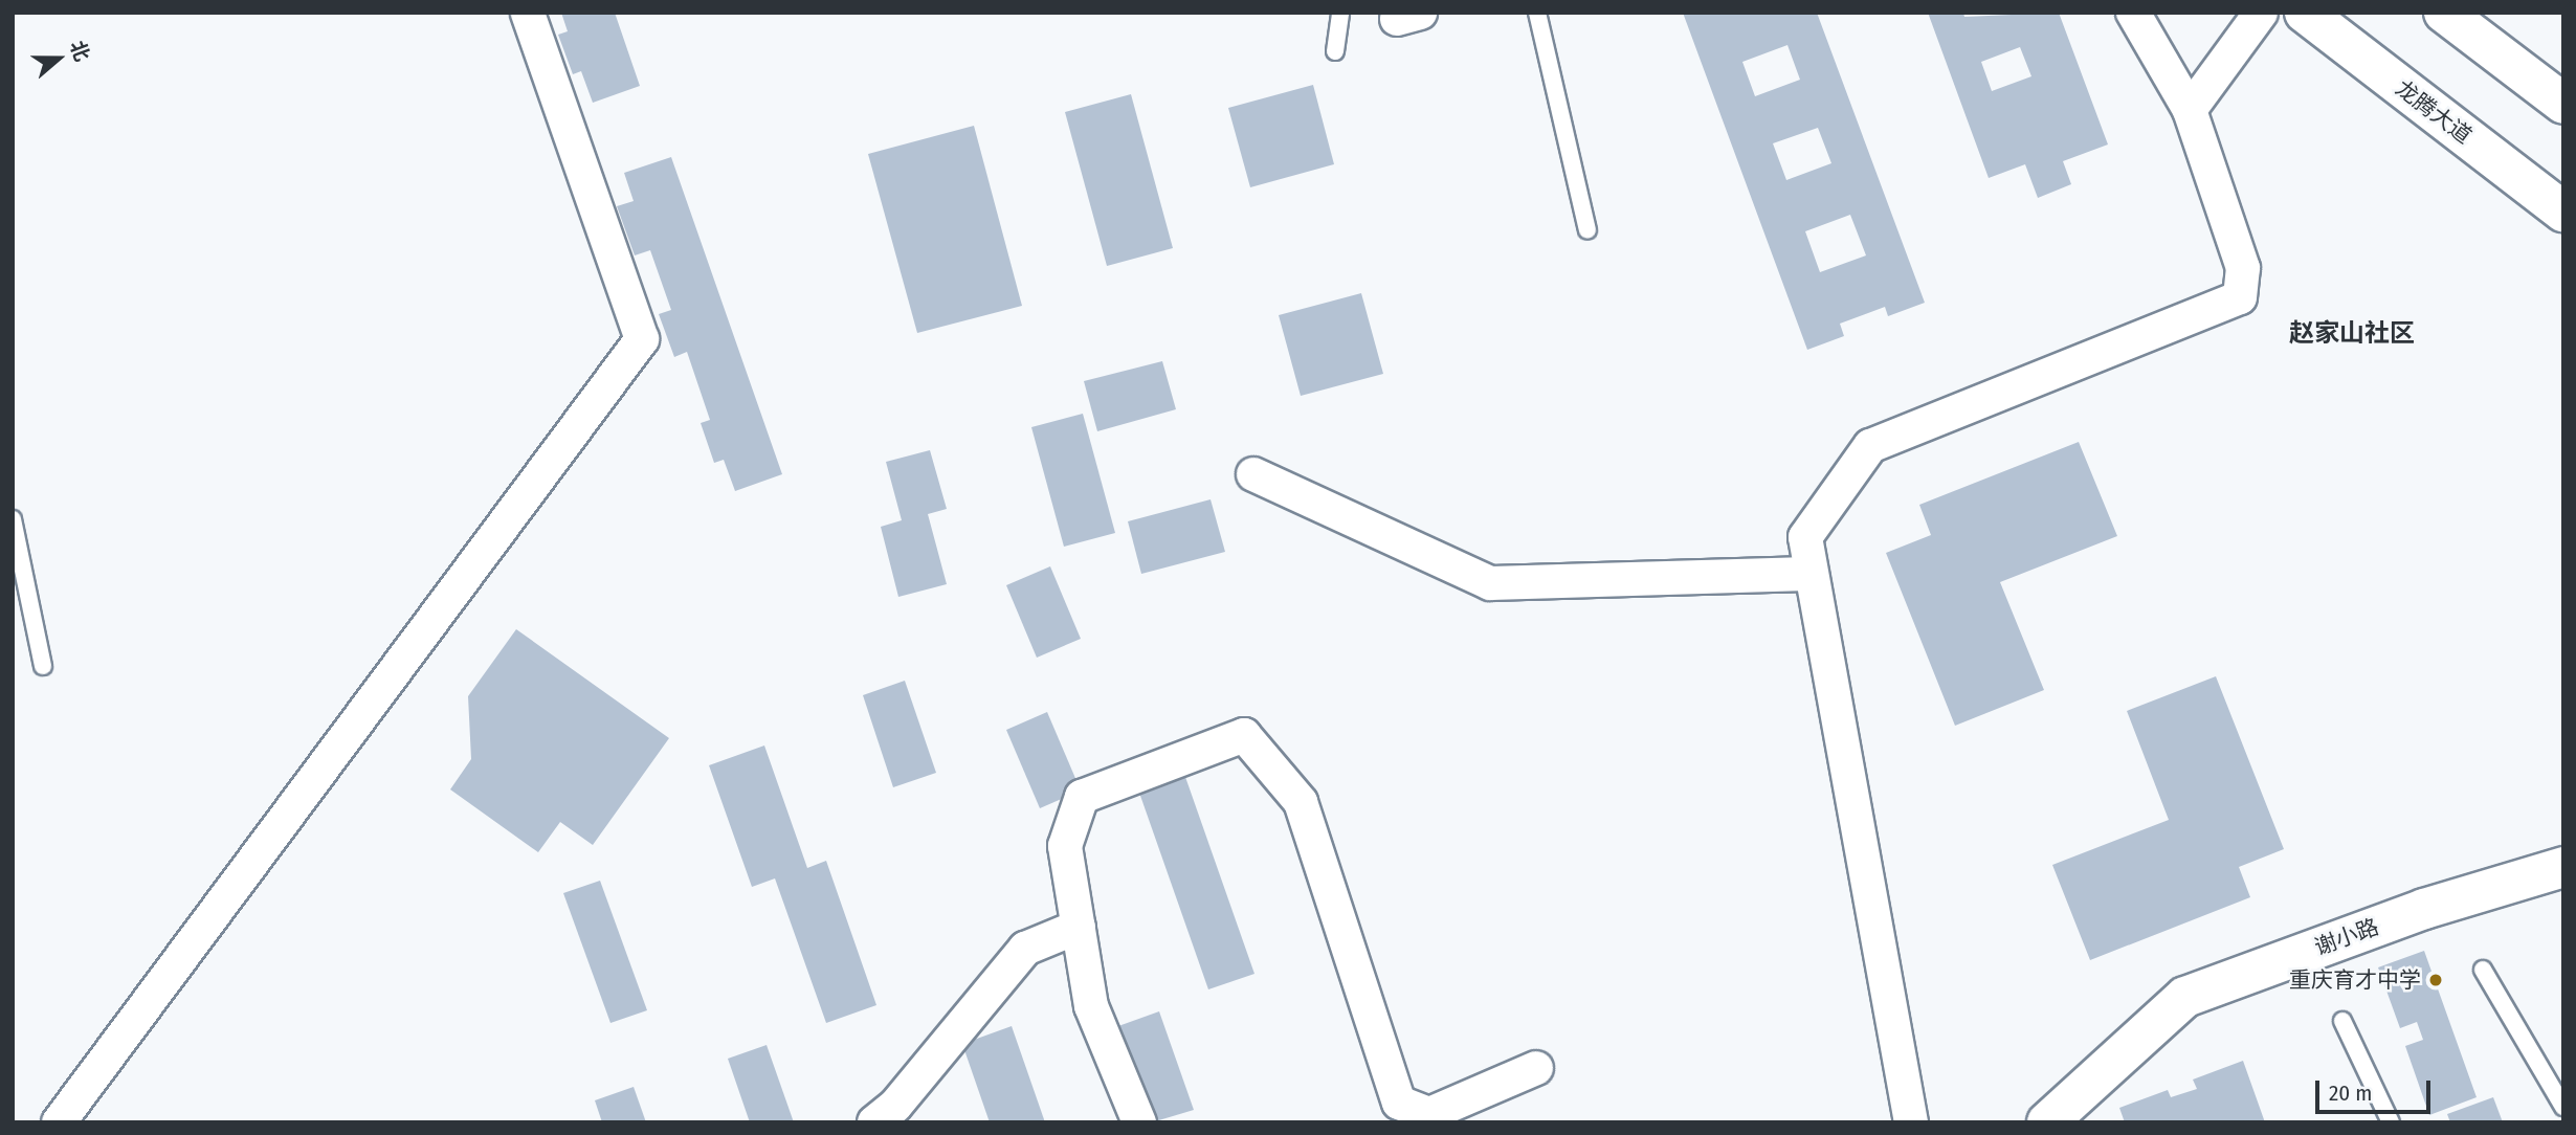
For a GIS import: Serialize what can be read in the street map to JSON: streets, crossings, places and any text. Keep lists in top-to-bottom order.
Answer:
{
  "streets": {
    "main road": ["龙腾大道", "谢小路"]
  },
  "districts": ["赵家山社区"],
  "places": ["重庆育才中学"],
  "scale_bar": "20 m",
  "north": "right"
}
